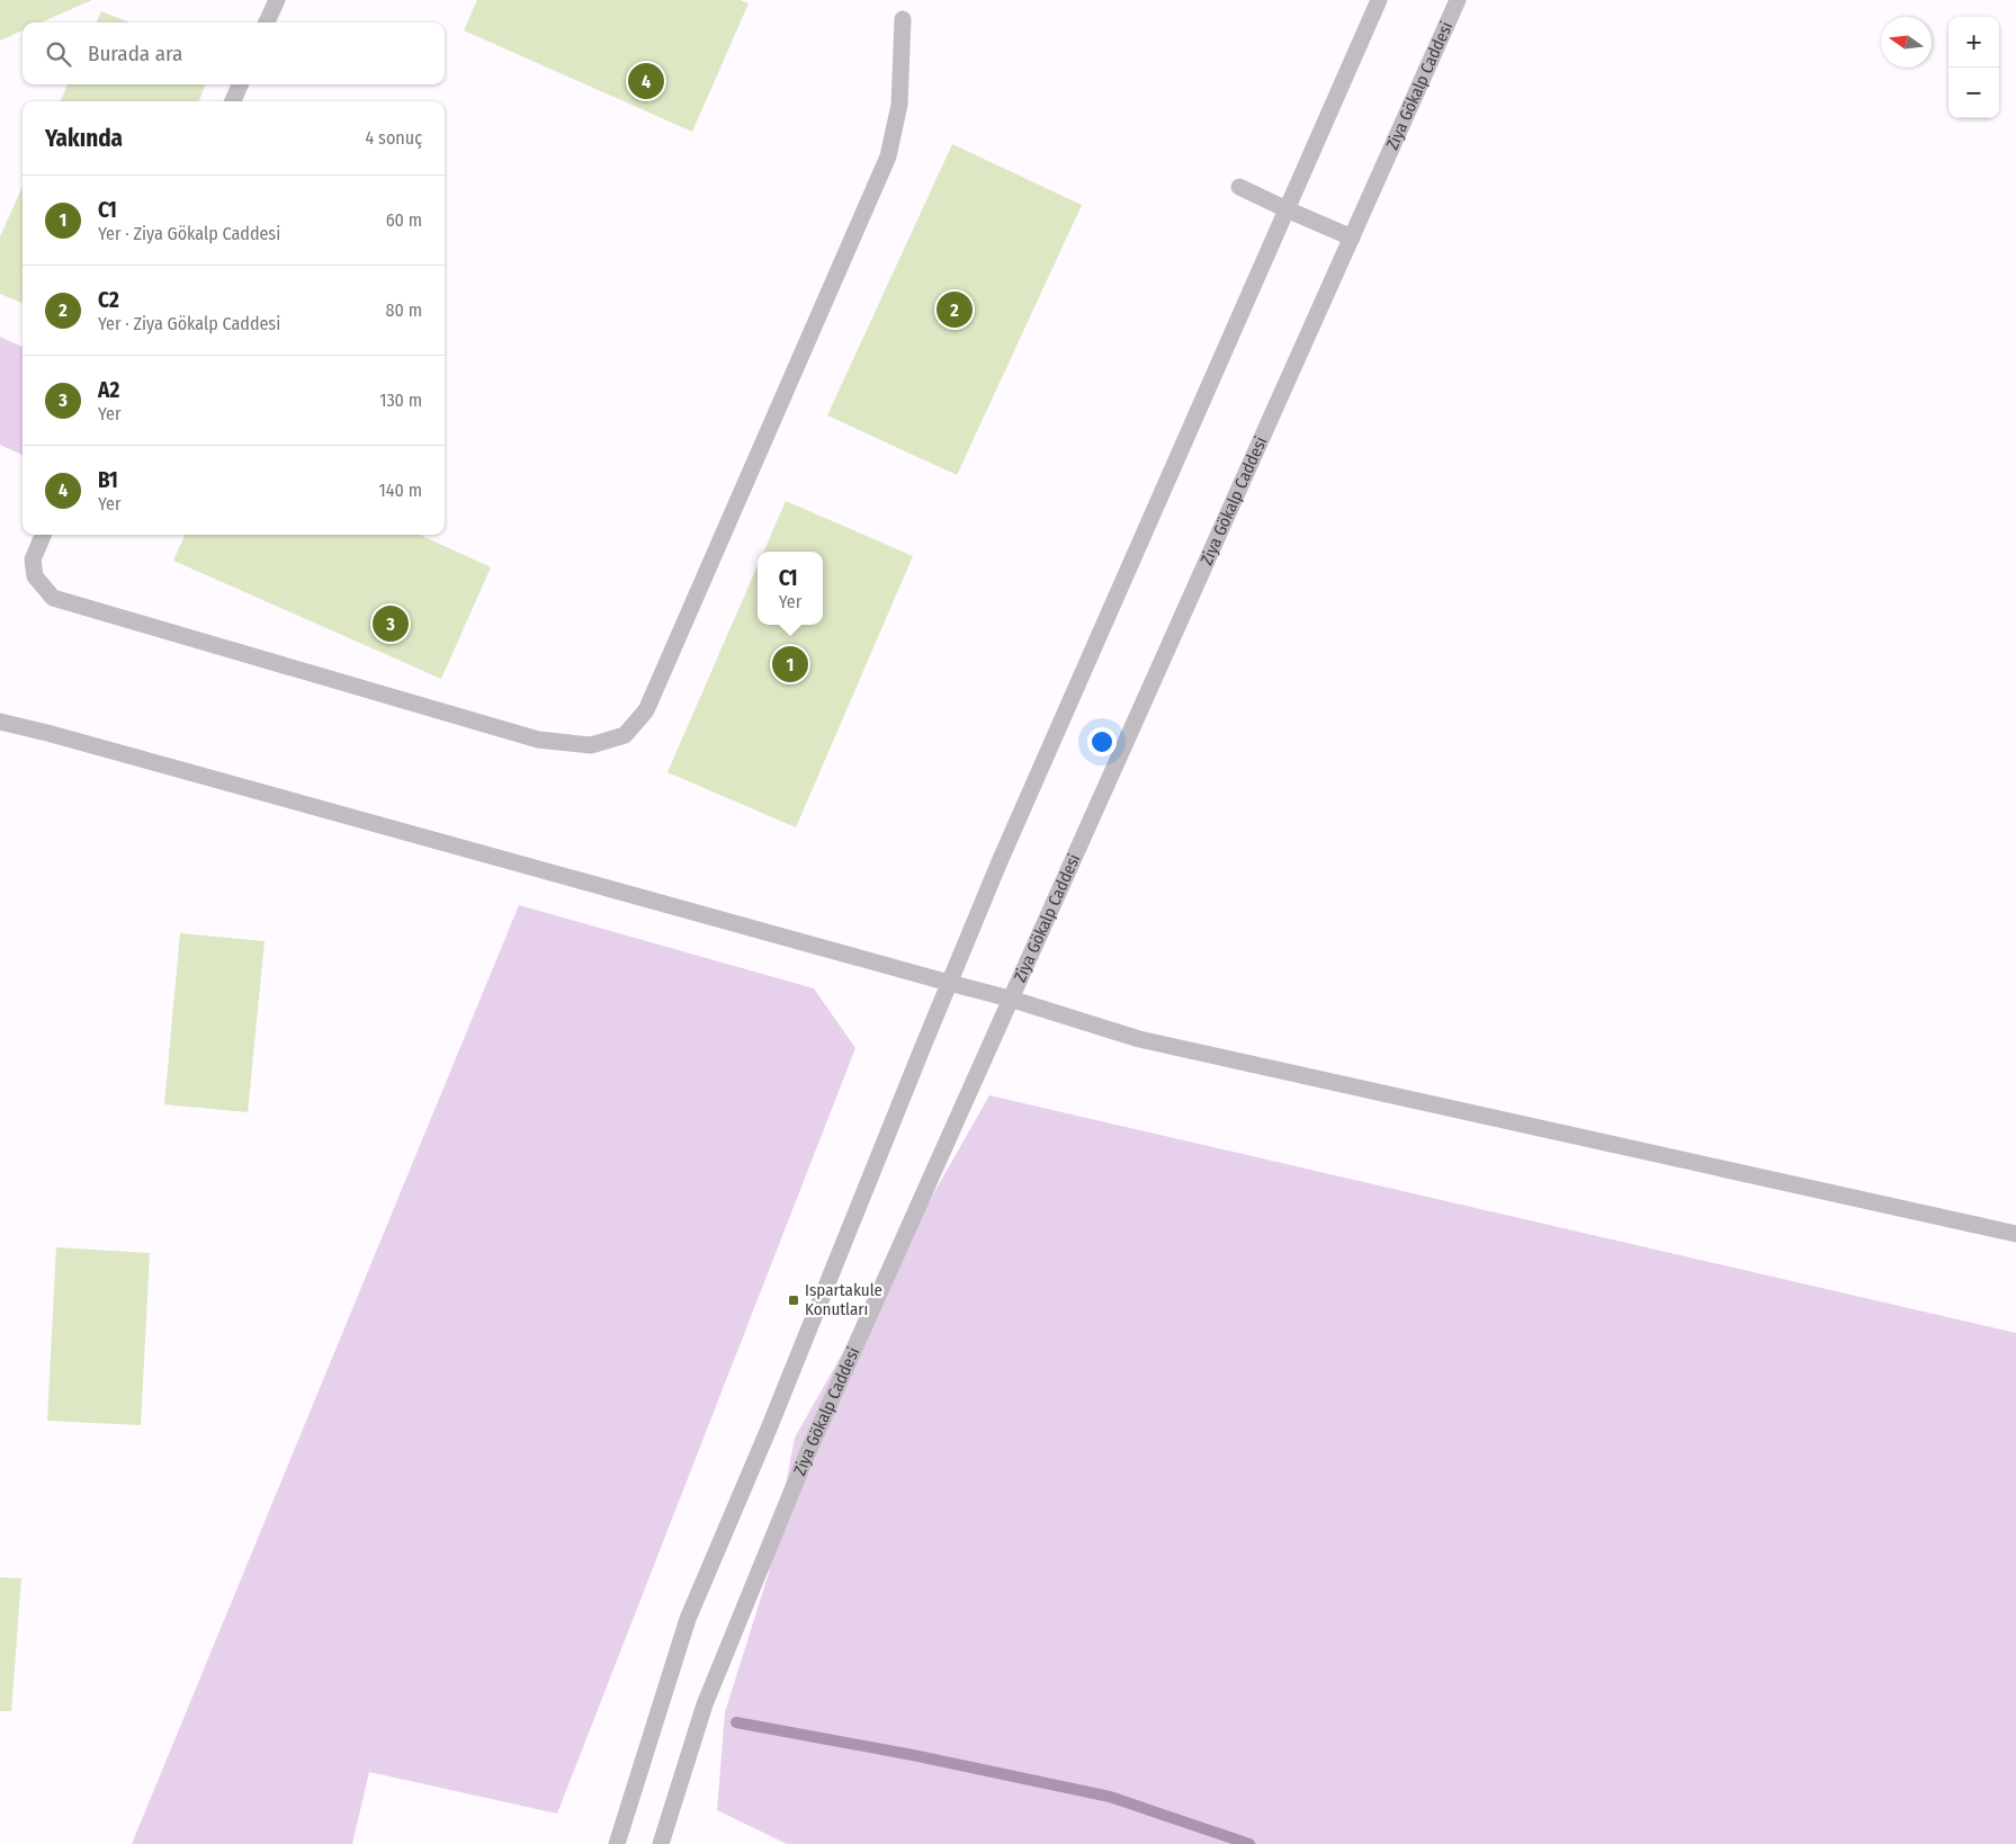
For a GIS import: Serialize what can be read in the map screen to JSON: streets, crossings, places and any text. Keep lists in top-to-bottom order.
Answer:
{
  "streets": {
    "street": ["Ziya Gökalp Caddesi"]
  },
  "places": {
    "transit": ["Ispartakule Konutları"]
  },
  "north": "left",
  "page": {
    "map_buttons": ["+", "−"],
    "search": "Burada ara",
    "pins": [
      "4",
      "2",
      "3",
      "1"
    ],
    "heading": ["Yakında", "4 sonuç"],
    "list": [
      {
        "mark": "1",
        "name": "C1",
        "note": "Yer · Ziya Gökalp Caddesi",
        "value": "60 m"
      },
      {
        "mark": "2",
        "name": "C2",
        "note": "Yer · Ziya Gökalp Caddesi",
        "value": "80 m"
      },
      {
        "mark": "3",
        "name": "A2",
        "note": "Yer",
        "value": "130 m"
      },
      {
        "mark": "4",
        "name": "B1",
        "note": "Yer",
        "value": "140 m"
      }
    ],
    "popup": ["C1", "Yer"]
  }
}
